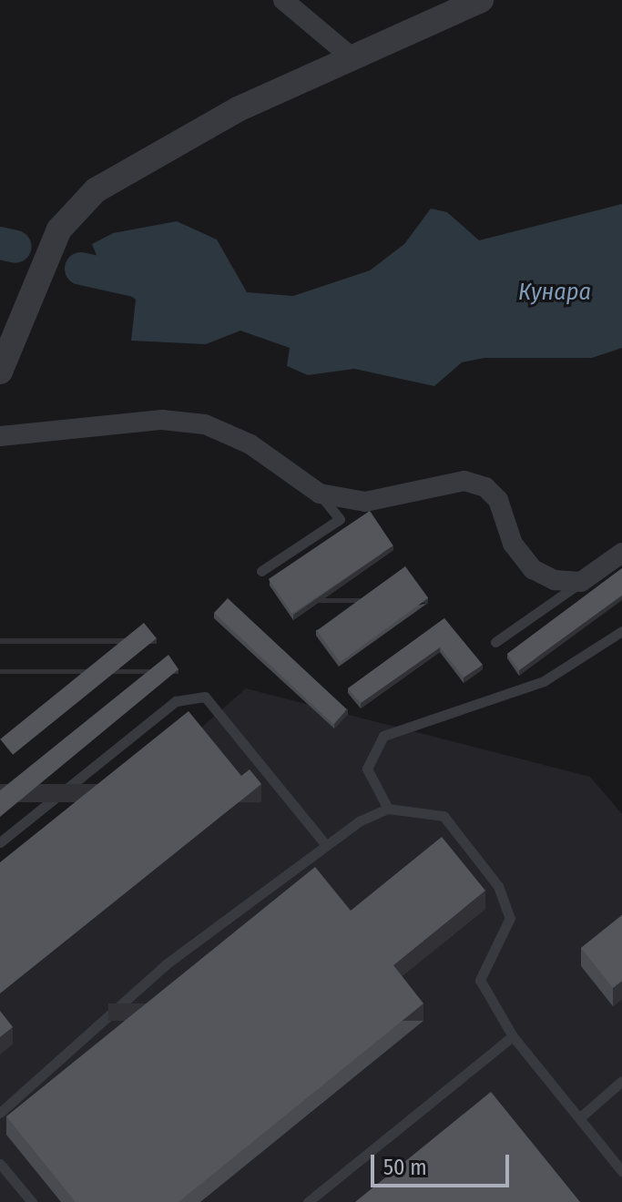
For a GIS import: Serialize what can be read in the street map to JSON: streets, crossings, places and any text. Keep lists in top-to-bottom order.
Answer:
{
  "water": ["Кунара"],
  "scale_bar": "50 m"
}
